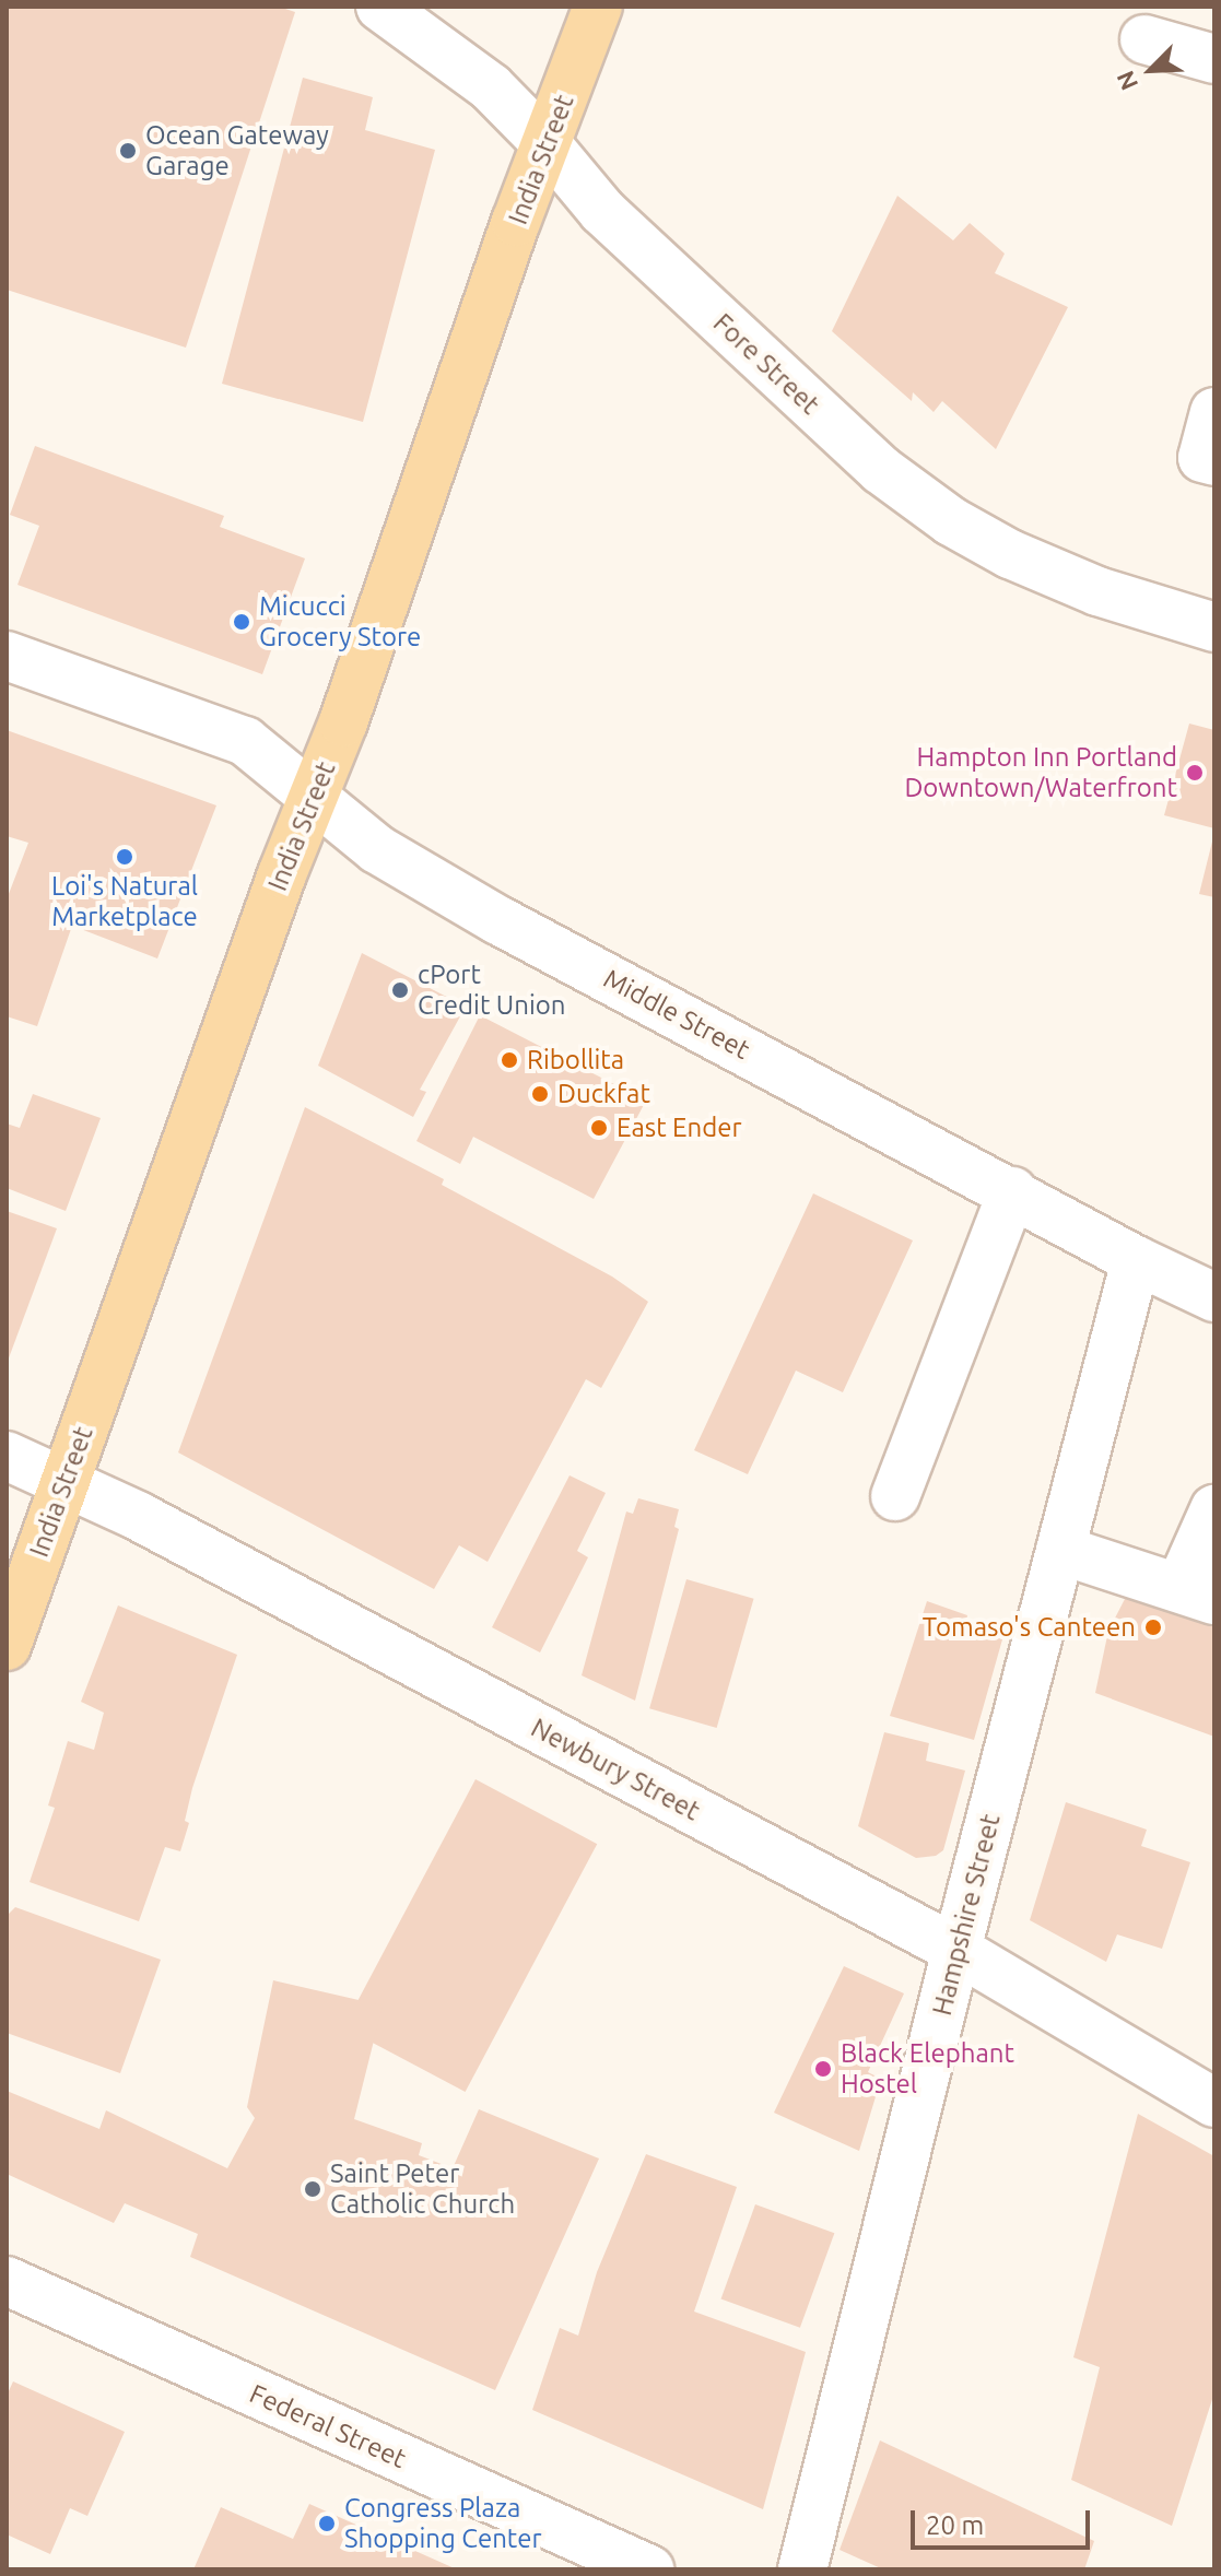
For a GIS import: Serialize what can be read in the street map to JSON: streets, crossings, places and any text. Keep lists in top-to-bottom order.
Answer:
{
  "streets": {
    "main road": ["India Street"],
    "street": [
      "Fore Street",
      "Middle Street",
      "Newbury Street",
      "Hampshire Street",
      "Federal Street"
    ]
  },
  "crossings": [
    ["India Street", "Fore Street"],
    ["India Street", "Middle Street"],
    ["India Street", "Newbury Street"],
    ["Middle Street", "Hampshire Street"],
    ["Newbury Street", "Hampshire Street"]
  ],
  "places": [
    "Ocean Gateway Garage",
    "Micucci Grocery Store",
    "Hampton Inn Portland Downtown/Waterfront",
    "Loi's Natural Marketplace",
    "cPort Credit Union",
    "Ribollita",
    "Duckfat",
    "East Ender",
    "Tomaso's Canteen",
    "Black Elephant Hostel",
    "Saint Peter Catholic Church",
    "Congress Plaza Shopping Center"
  ],
  "scale_bar": "20 m",
  "north": "bottom left"
}
